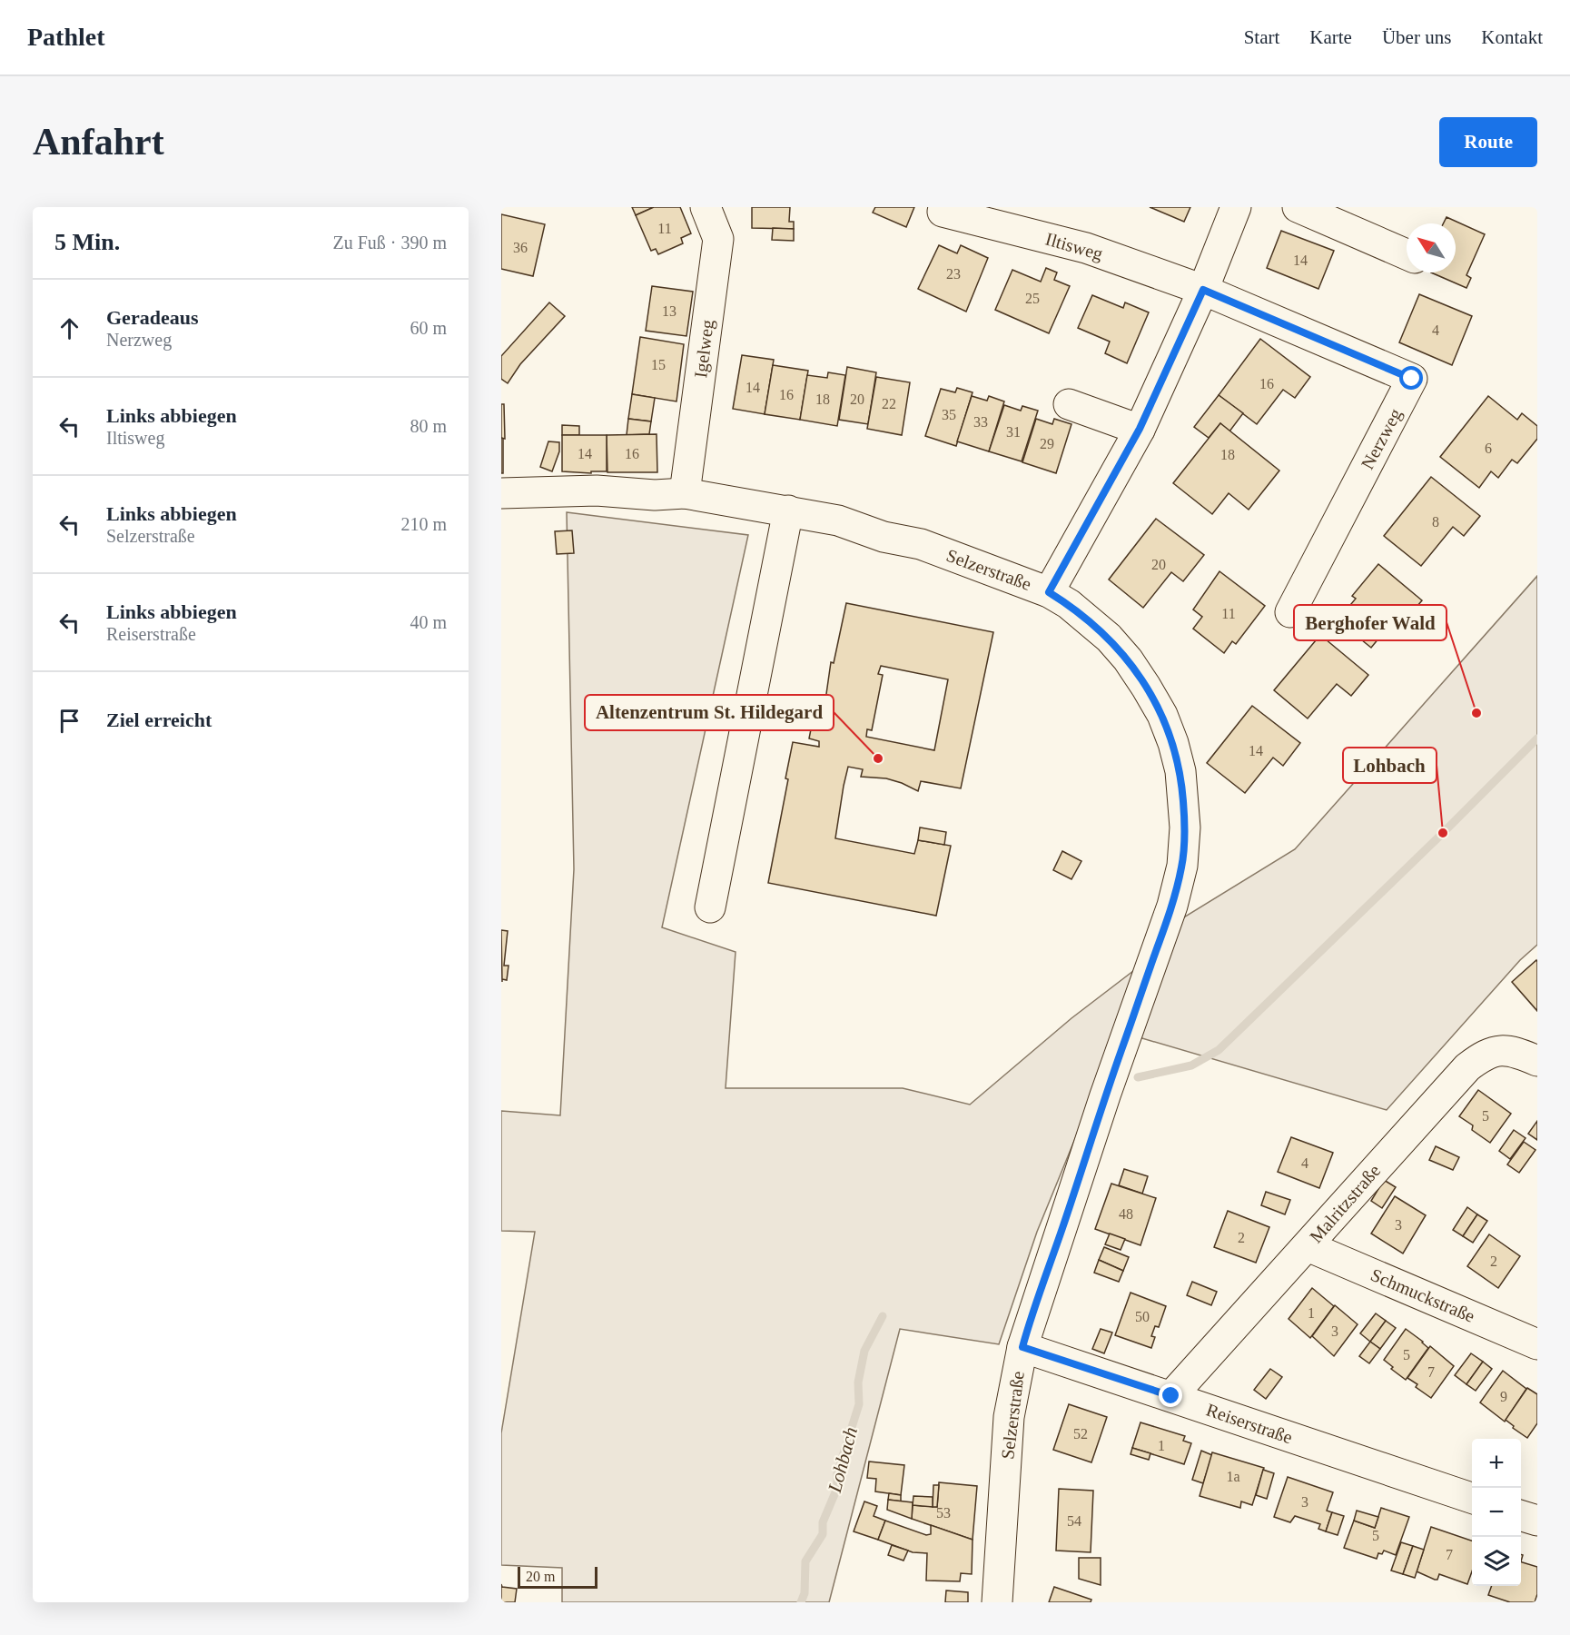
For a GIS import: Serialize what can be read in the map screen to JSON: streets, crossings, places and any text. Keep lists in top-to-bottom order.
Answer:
{
  "streets": {
    "street": [
      "Iltisweg",
      "Igelweg",
      "Nerzweg",
      "Selzerstraße",
      "Malritzstraße",
      "Schmuckstraße",
      "Reiserstraße"
    ]
  },
  "crossings": [
    ["Iltisweg", "Nerzweg"],
    ["Igelweg", "Selzerstraße"],
    ["Selzerstraße", "Reiserstraße"],
    ["Malritzstraße", "Schmuckstraße"],
    ["Malritzstraße", "Reiserstraße"]
  ],
  "water": ["Lohbach"],
  "places": ["Berghofer Wald", "Altenzentrum St. Hildegard", "Lohbach"],
  "house_numbers": [
    "11",
    "36",
    "14",
    "23",
    "25",
    "13",
    "4",
    "15",
    "16",
    "14",
    "16",
    "18",
    "20",
    "22",
    "35",
    "33",
    "31",
    "29",
    "6",
    "14",
    "16",
    "18",
    "8",
    "20",
    "11",
    "14",
    "5",
    "4",
    "48",
    "3",
    "2",
    "2",
    "1",
    "50",
    "3",
    "5",
    "7",
    "9",
    "52",
    "1",
    "1a",
    "3",
    "53",
    "54",
    "5",
    "7"
  ],
  "scale_bar": "20 m",
  "north": "top left",
  "page": {
    "header": "Pathlet",
    "nav": [
      "Start",
      "Karte",
      "Über uns",
      "Kontakt"
    ],
    "buttons": "Route",
    "title": "Anfahrt",
    "heading": ["5 Min.", "Zu Fuß · 390 m"],
    "list": [
      ["Geradeaus", "Nerzweg", "60 m"],
      ["Links abbiegen", "Iltisweg", "80 m"],
      ["Links abbiegen", "Selzerstraße", "210 m"],
      ["Links abbiegen", "Reiserstraße", "40 m"],
      "Ziel erreicht"
    ],
    "map_buttons": ["+", "−"],
    "scale": "20 m"
  }
}
